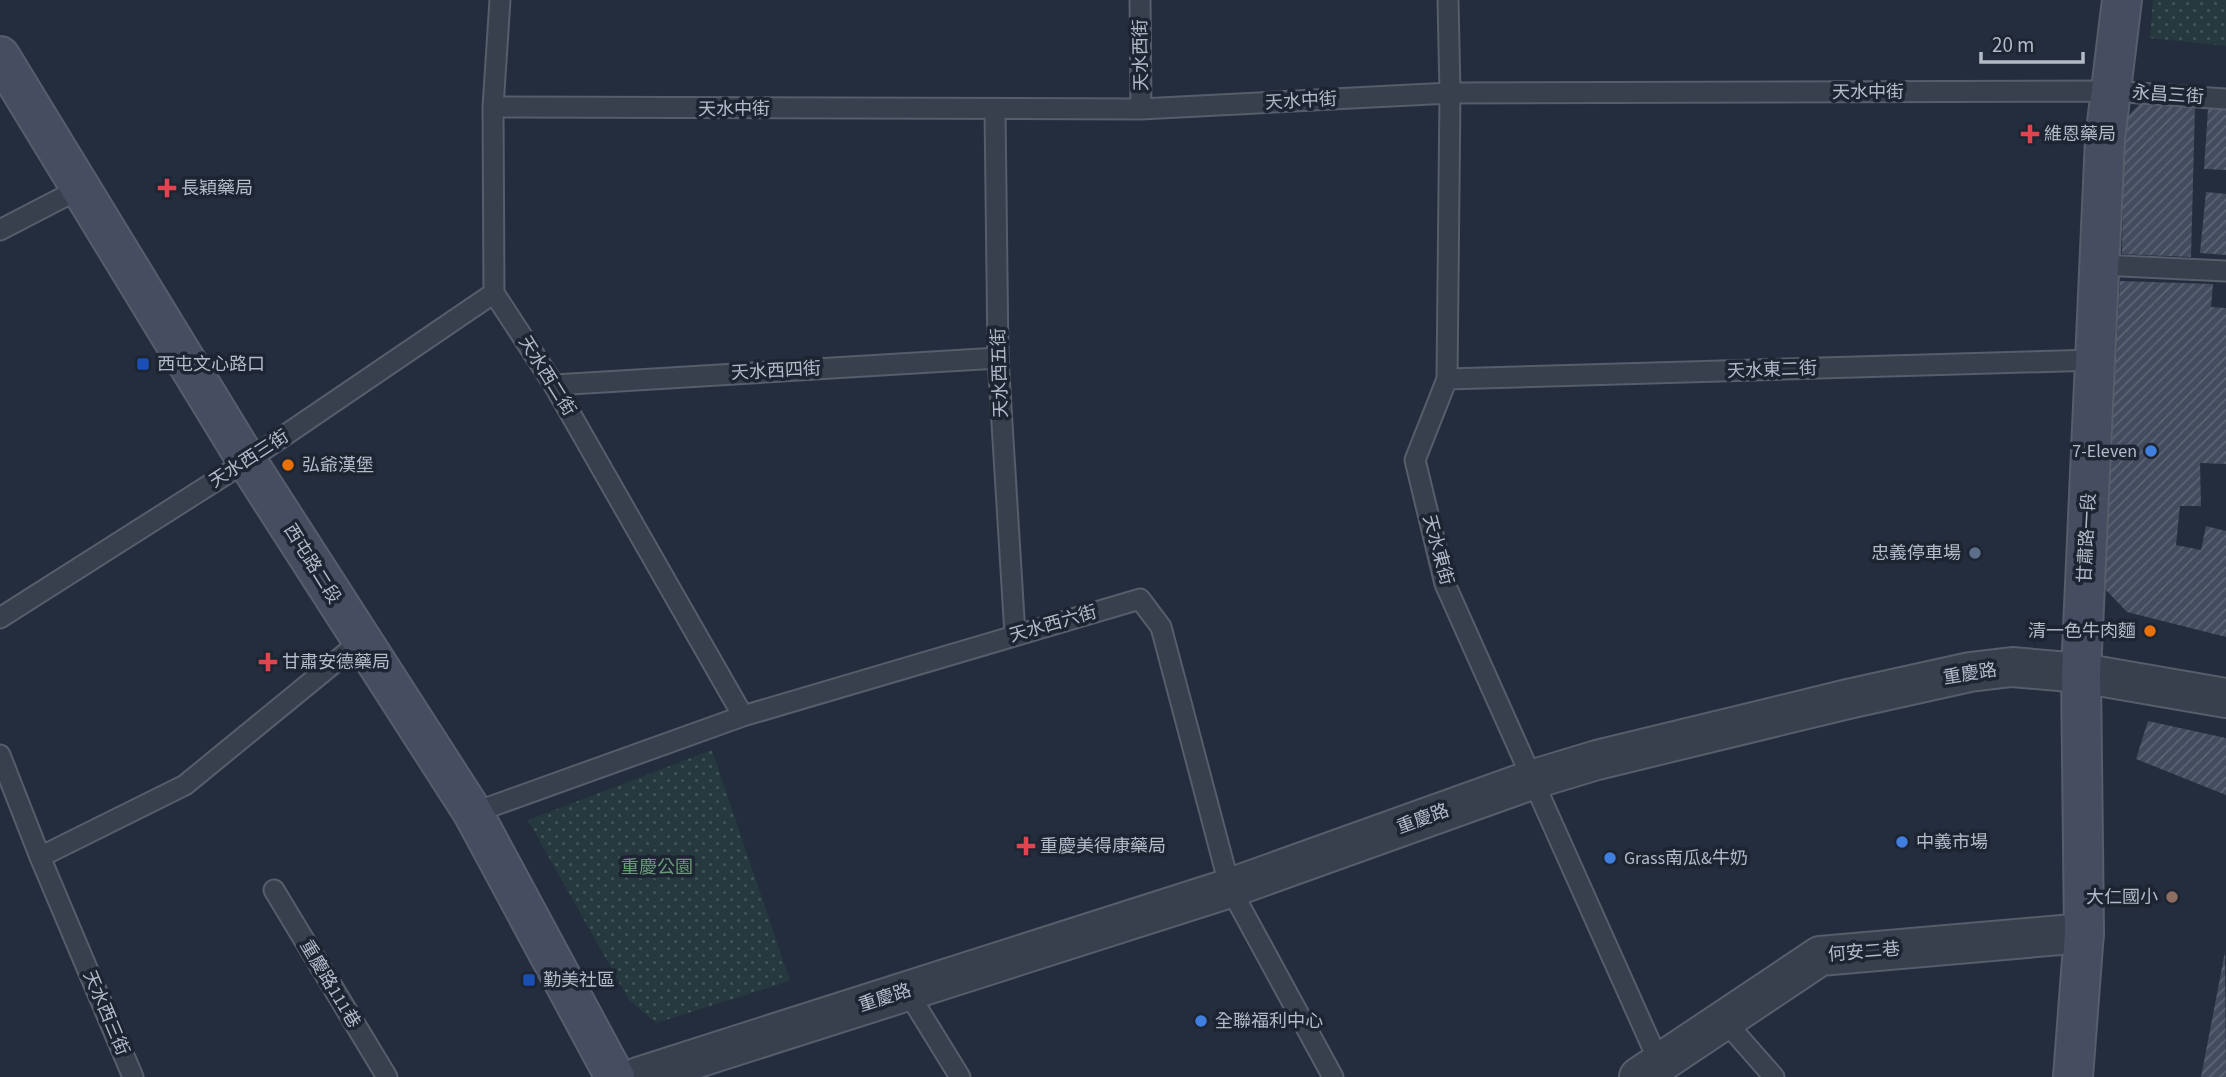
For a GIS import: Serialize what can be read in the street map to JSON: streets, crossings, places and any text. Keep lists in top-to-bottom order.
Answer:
{
  "streets": {
    "street": [
      "甘肅路一段",
      "西屯路二段",
      "重慶路",
      "何安二巷"
    ],
    "lane": [
      "天水西街",
      "天水中街",
      "永昌三街",
      "天水東二街",
      "天水西四街",
      "天水西五街",
      "天水西二街",
      "天水西三街",
      "天水東街",
      "天水西六街",
      "重慶路111巷"
    ]
  },
  "crossings": [
    ["天水西街", "天水中街"],
    ["天水中街", "永昌三街"],
    ["天水中街", "天水西五街"],
    ["天水中街", "甘肅路一段"],
    ["天水中街", "天水東街"],
    ["永昌三街", "甘肅路一段"],
    ["天水東二街", "甘肅路一段"],
    ["天水東二街", "天水東街"],
    ["天水西四街", "天水西五街"],
    ["天水西四街", "天水西二街"],
    ["天水西五街", "天水西六街"],
    ["天水西二街", "天水西三街"],
    ["天水西二街", "天水西六街"],
    ["天水西三街", "西屯路二段"],
    ["甘肅路一段", "重慶路"],
    ["甘肅路一段", "何安二巷"],
    ["天水東街", "重慶路"],
    ["天水東街", "何安二巷"],
    ["西屯路二段", "天水西六街"],
    ["天水西六街", "重慶路"]
  ],
  "parks": ["重慶公園"],
  "places": {
    "health": [
      "維恩藥局",
      "長穎藥局",
      "甘肅安德藥局",
      "重慶美得康藥局"
    ],
    "transit": ["西屯文心路口", "勤美社區"],
    "other": [
      "7-Eleven",
      "弘爺漢堡",
      "忠義停車場",
      "清一色牛肉麵",
      "中義市場",
      "Grass南瓜&牛奶",
      "大仁國小",
      "全聯福利中心"
    ]
  },
  "scale_bar": "20 m"
}
